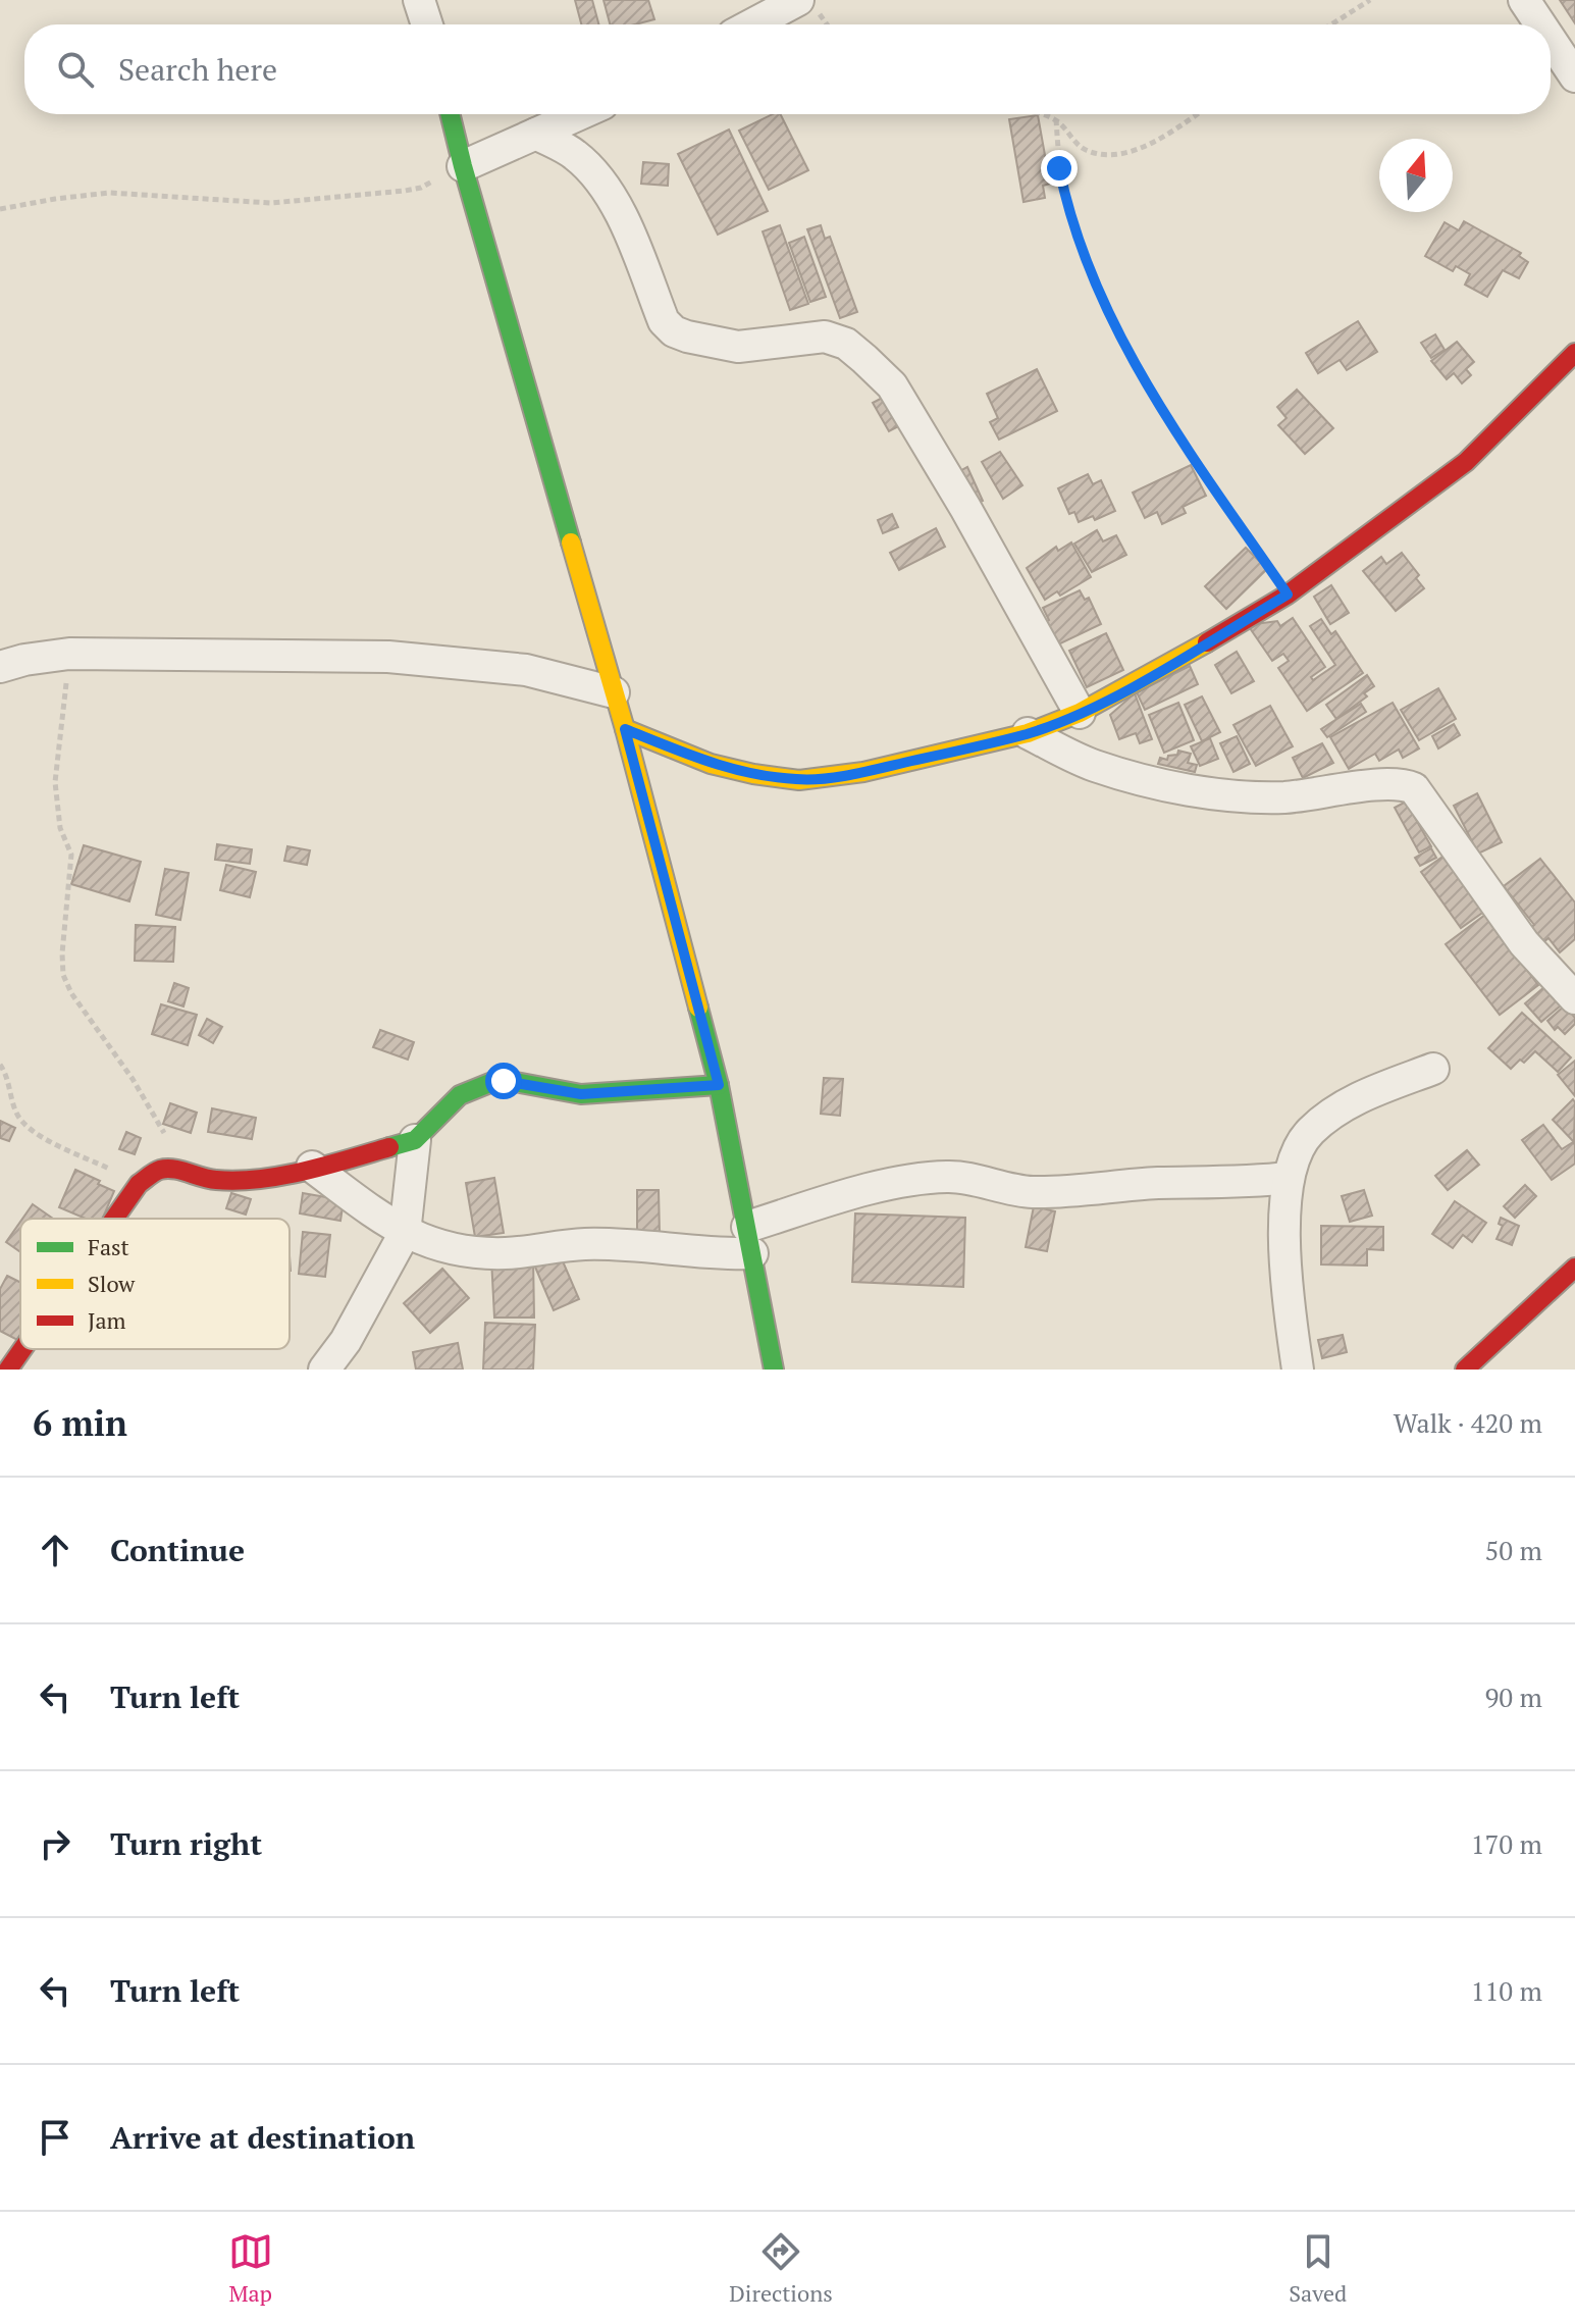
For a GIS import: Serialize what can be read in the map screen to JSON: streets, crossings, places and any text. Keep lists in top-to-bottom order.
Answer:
{
  "legend": ["Fast", "Slow", "Jam"],
  "north": "top",
  "page": {
    "search": "Search here",
    "heading": ["6 min", "Walk · 420 m"],
    "list": [
      ["Continue", "50 m"],
      ["Turn left", "90 m"],
      ["Turn right", "170 m"],
      ["Turn left", "110 m"],
      "Arrive at destination"
    ],
    "nav": ["Map", "Directions", "Saved"]
  }
}
